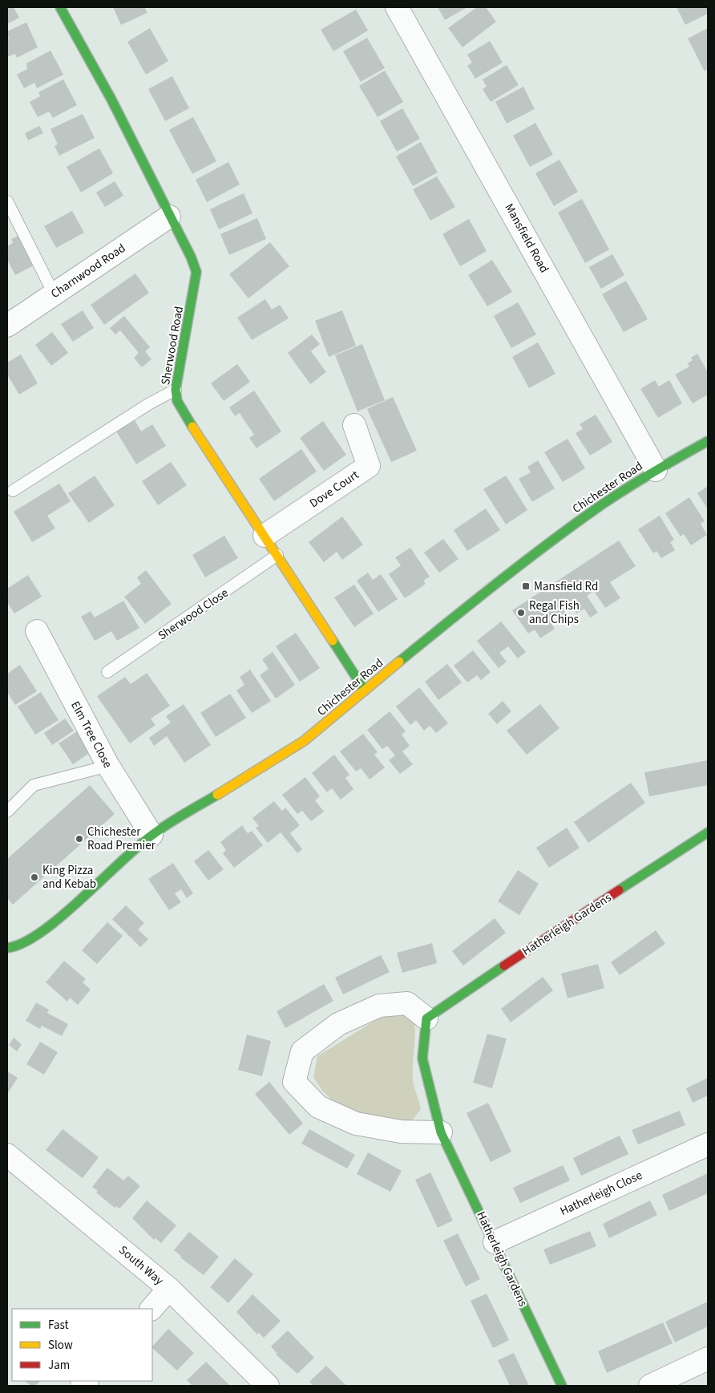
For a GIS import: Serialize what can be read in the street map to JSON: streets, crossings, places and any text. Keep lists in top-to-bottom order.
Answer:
{
  "streets": {
    "street": [
      "Mansfield Road",
      "Charnwood Road",
      "Sherwood Road",
      "Chichester Road",
      "Dove Court",
      "Elm Tree Close",
      "Hatherleigh Gardens",
      "Hatherleigh Close",
      "South Way"
    ],
    "lane": ["Sherwood Close"]
  },
  "crossings": [
    ["Mansfield Road", "Chichester Road"],
    ["Charnwood Road", "Sherwood Road"],
    ["Sherwood Road", "Chichester Road"],
    ["Sherwood Road", "Dove Court"],
    ["Sherwood Road", "Sherwood Close"],
    ["Chichester Road", "Elm Tree Close"],
    ["Hatherleigh Gardens", "Hatherleigh Close"]
  ],
  "places": {
    "transit": ["Mansfield Rd"],
    "other": ["Regal Fish and Chips", "Chichester Road Premier", "King Pizza and Kebab"]
  },
  "legend": ["Fast", "Slow", "Jam"]
}
